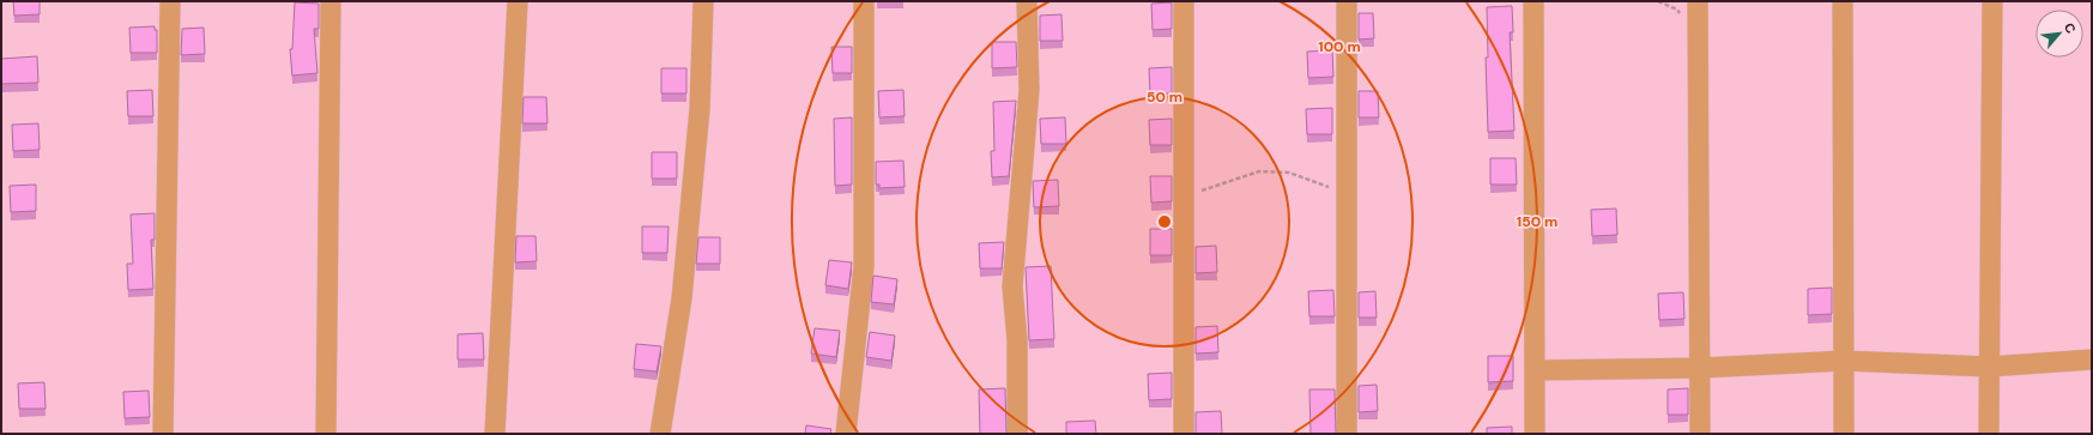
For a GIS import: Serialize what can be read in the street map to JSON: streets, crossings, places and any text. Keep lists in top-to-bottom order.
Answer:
{
  "north": "top right",
  "rings": ["100 m", "50 m", "150 m"]
}
